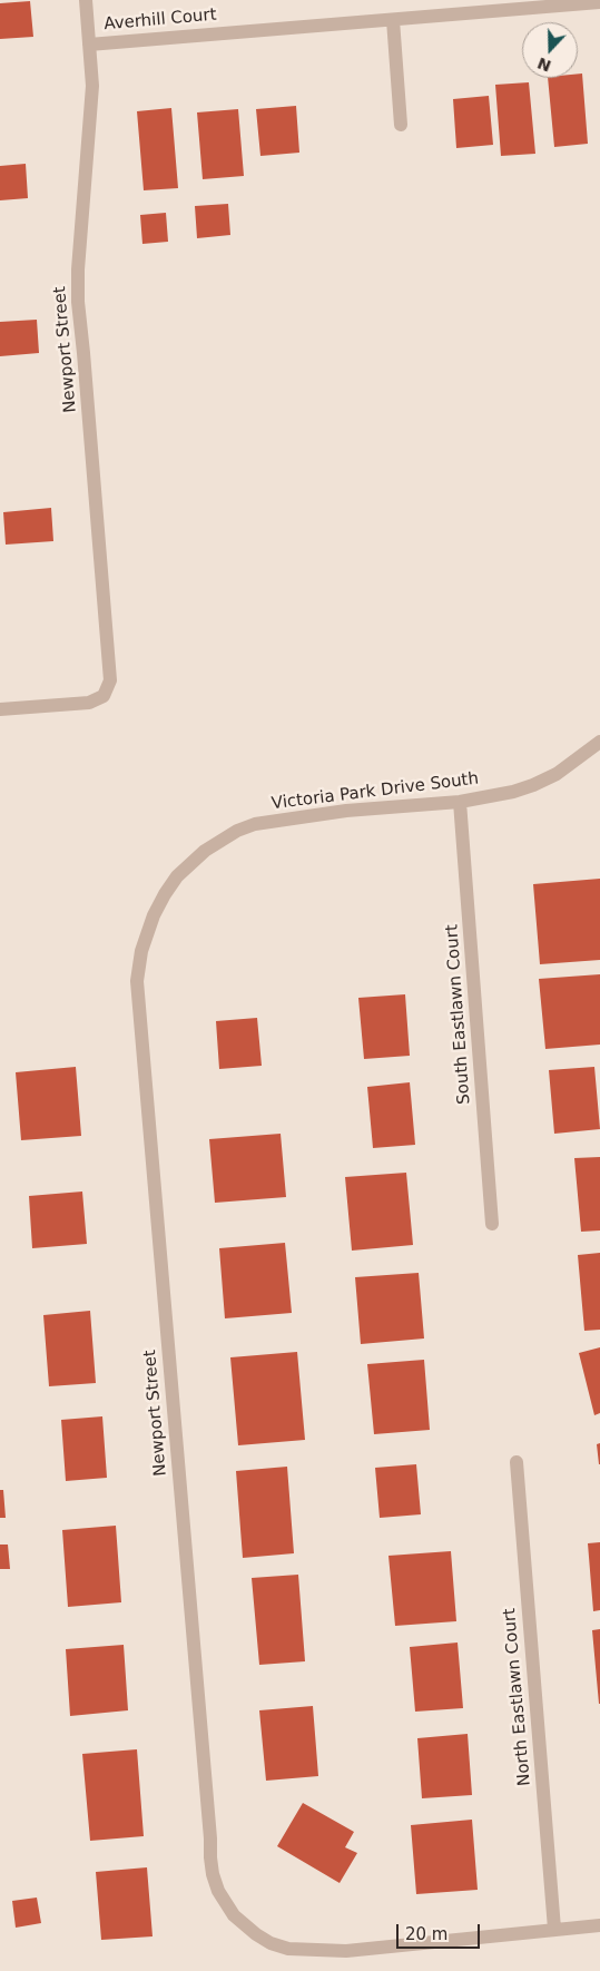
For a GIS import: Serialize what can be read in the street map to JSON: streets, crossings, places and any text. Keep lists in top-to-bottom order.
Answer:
{
  "streets": {
    "street": [
      "Averhill Court",
      "Newport Street",
      "Victoria Park Drive South",
      "South Eastlawn Court",
      "North Eastlawn Court"
    ]
  },
  "crossings": [
    ["Averhill Court", "Newport Street"],
    ["Newport Street", "Victoria Park Drive South"],
    ["Newport Street", "North Eastlawn Court"],
    ["Victoria Park Drive South", "South Eastlawn Court"]
  ],
  "scale_bar": "20 m",
  "north": "bottom"
}
